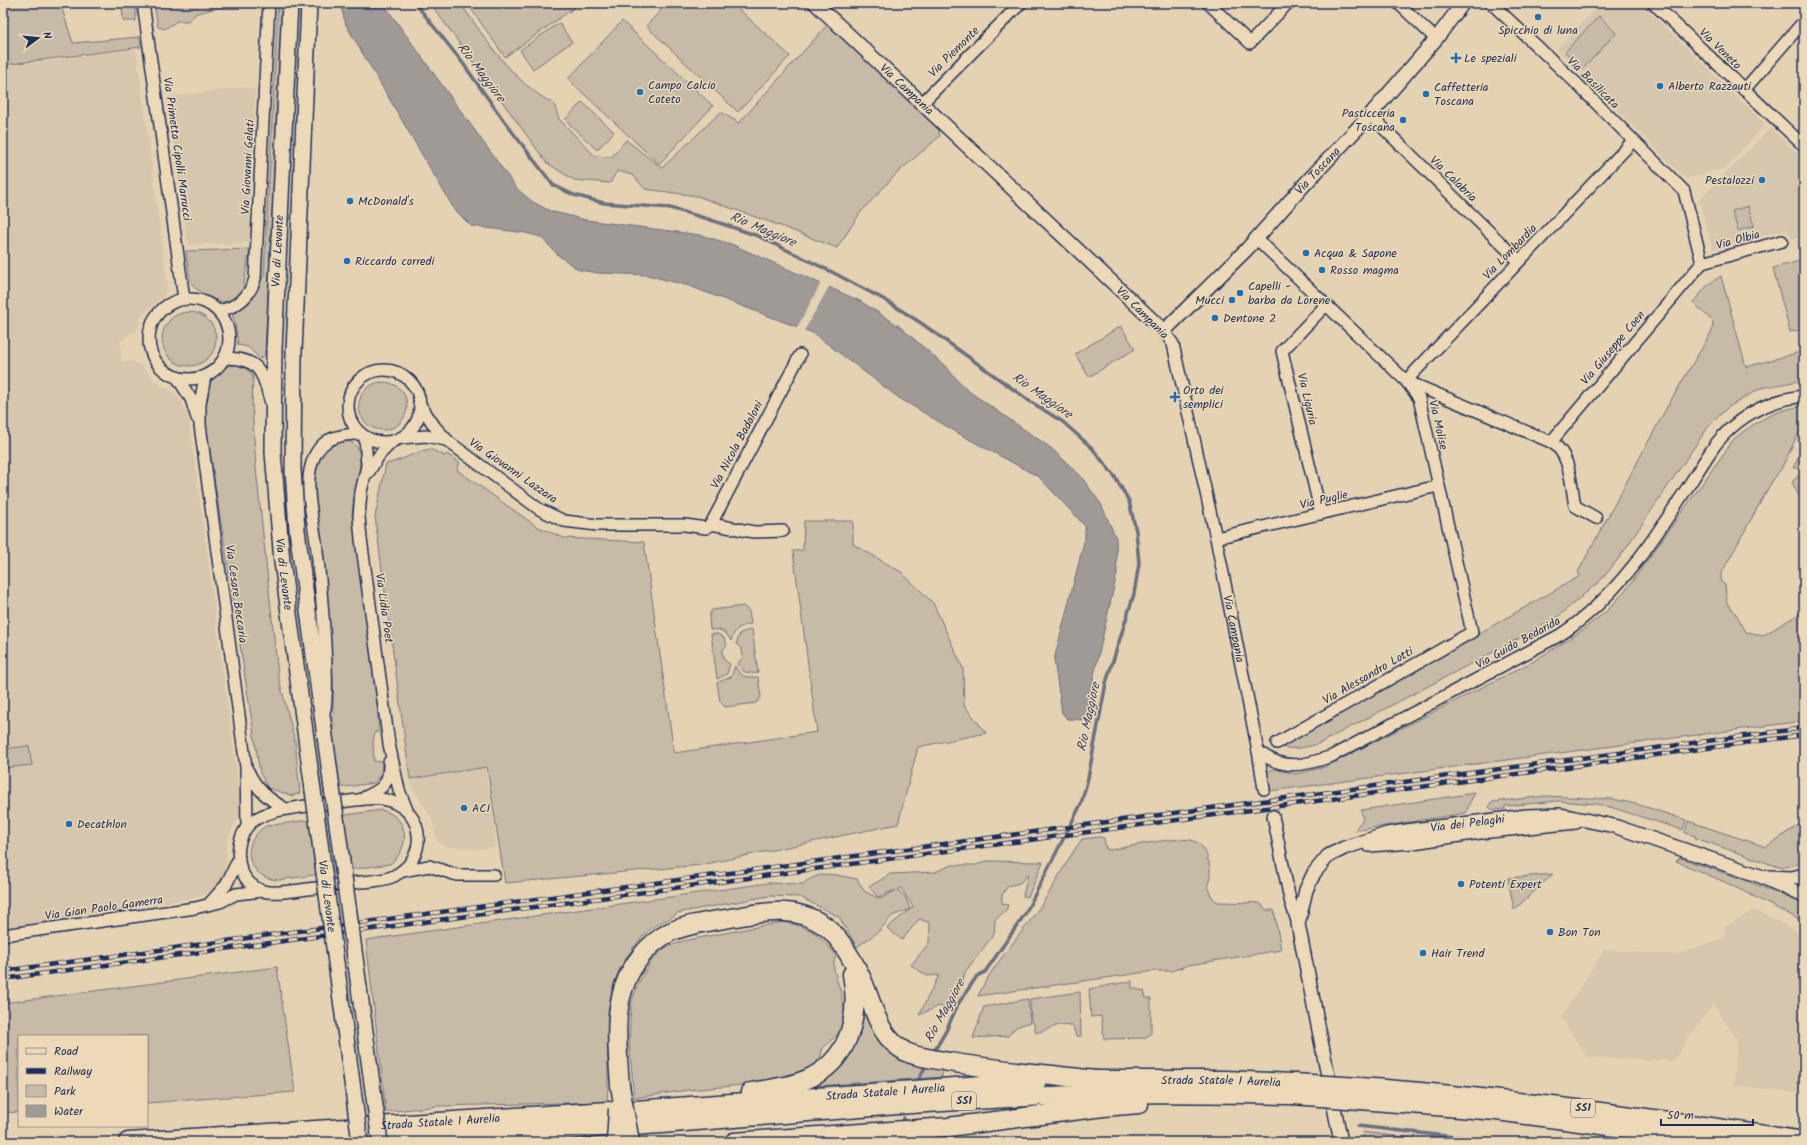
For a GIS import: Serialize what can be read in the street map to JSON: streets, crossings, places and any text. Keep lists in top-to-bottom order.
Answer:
{
  "streets": {
    "highway": ["Strada Statale 1 Aurelia", "SS1"],
    "main road": ["Via di Levante"],
    "street": [
      "Via Veneto",
      "Via Piemonte",
      "Via Basilicata",
      "Via Campania",
      "Via Primetta Cipolli Marrucci",
      "Via Giovanni Gelati",
      "Via Toscana",
      "Via Calabria",
      "Via Olbia",
      "Via Lombardia",
      "Via Giuseppe Coen",
      "Via Liguria",
      "Via Molise",
      "Via Nicola Badaloni",
      "Via Giovanni Lazzara",
      "Via Puglie",
      "Via Cesare Beccaria",
      "Via Lidia Poet",
      "Via Guido Bedarida",
      "Via Alessandro Lotti",
      "Via dei Pelaghi",
      "Via Gian Paolo Gamerra"
    ]
  },
  "crossings": [
    ["Via Piemonte", "Via Campania"],
    ["Via Basilicata", "Via Olbia"],
    ["Via Basilicata", "Via Lombardia"],
    ["Via Basilicata", "Via Giuseppe Coen"],
    ["Via Campania", "Via Toscana"],
    ["Via Campania", "Via Puglie"],
    ["Via Campania", "Via Guido Bedarida"],
    ["Via Primetta Cipolli Marrucci", "Via Giovanni Gelati"],
    ["Via Primetta Cipolli Marrucci", "Via Cesare Beccaria"],
    ["Via Giovanni Gelati", "Via Cesare Beccaria"],
    ["Via Toscana", "Via Calabria"],
    ["Via Toscana", "Via Molise"],
    ["Via Calabria", "Via Lombardia"],
    ["Via Olbia", "Via Giuseppe Coen"],
    ["Via di Levante", "Strada Statale 1 Aurelia"],
    ["Via Lombardia", "Via Molise"],
    ["Via Liguria", "Via Molise"],
    ["Via Liguria", "Via Puglie"],
    ["Via Molise", "Via Puglie"],
    ["Via Molise", "Via Alessandro Lotti"],
    ["Via Nicola Badaloni", "Via Giovanni Lazzara"],
    ["Via Giovanni Lazzara", "Via Lidia Poet"]
  ],
  "water": ["Rio Maggiore"],
  "places": {
    "other": [
      "Spicchio di luna",
      "Alberto Razzauti",
      "Campo Calcio Coteto",
      "Caffetteria Toscana",
      "Pasticceria Toscana",
      "Pestalozzi",
      "McDonald's",
      "Acqua & Sapone",
      "Riccardo corredi",
      "Rosso magma",
      "Capelli - barba da Lorene",
      "Mucci",
      "Dentone 2",
      "ACI",
      "Decathlon",
      "Potenti Expert",
      "Bon Ton",
      "Hair Trend"
    ],
    "health": ["Le speziali", "Orto dei semplici"]
  },
  "legend": [
    "Road",
    "Railway",
    "Park",
    "Water"
  ],
  "scale_bar": "50 m",
  "north": "right"
}
